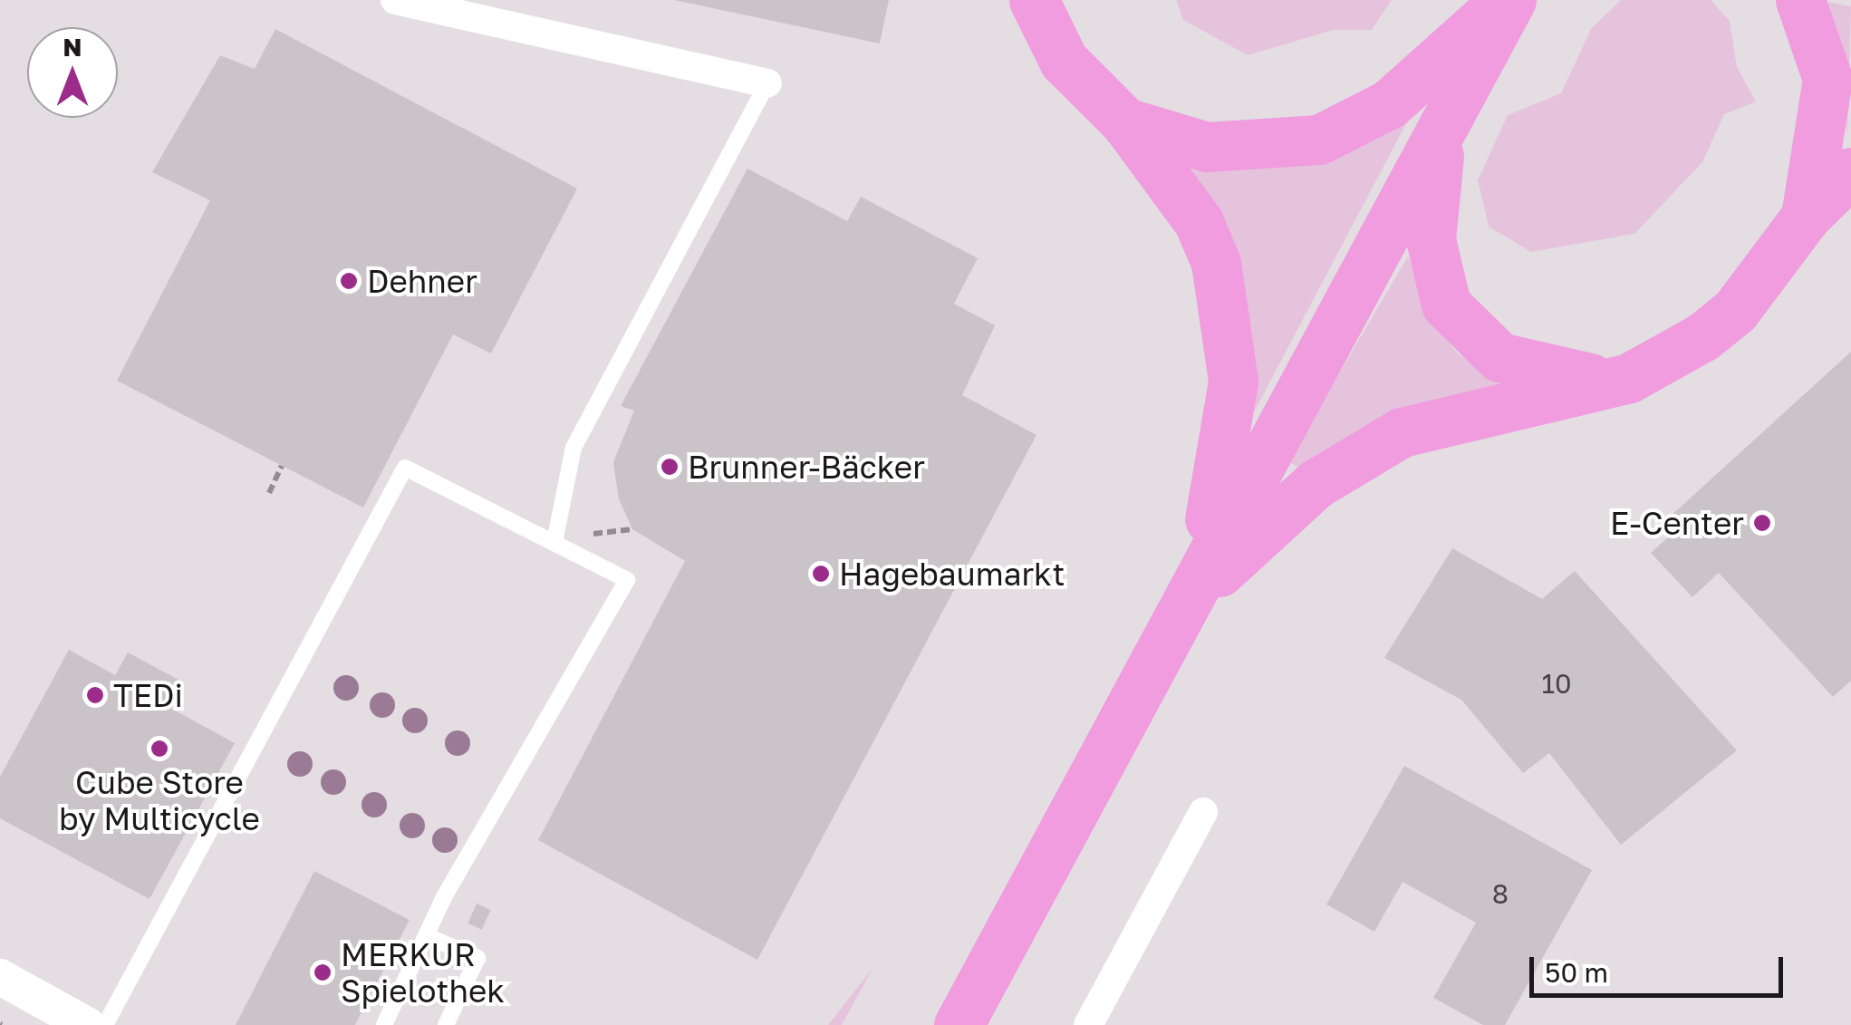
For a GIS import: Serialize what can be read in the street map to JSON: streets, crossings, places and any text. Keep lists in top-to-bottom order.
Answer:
{
  "places": [
    "Dehner",
    "Brunner-Bäcker",
    "E-Center",
    "Hagebaumarkt",
    "TEDi",
    "Cube Store by Multicycle",
    "MERKUR Spielothek"
  ],
  "house_numbers": ["10", "8"],
  "scale_bar": "50 m",
  "north": "top"
}
